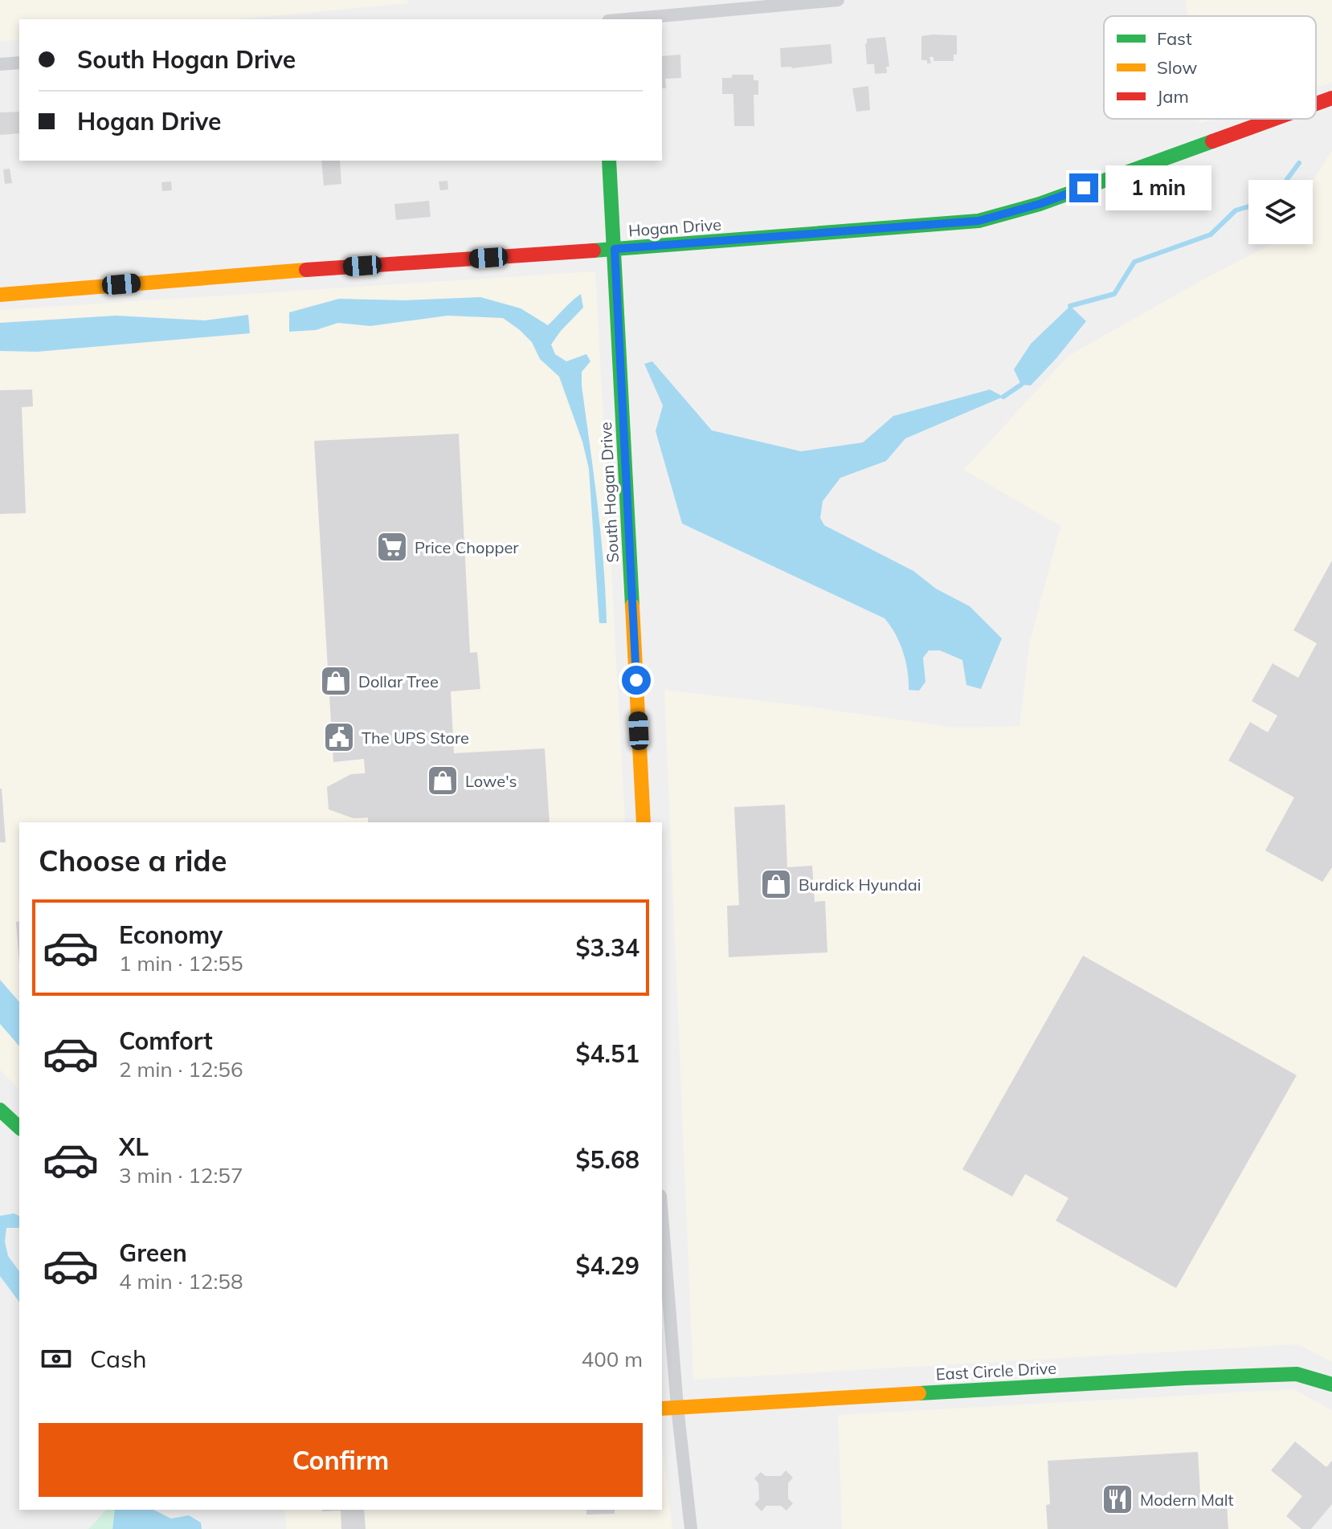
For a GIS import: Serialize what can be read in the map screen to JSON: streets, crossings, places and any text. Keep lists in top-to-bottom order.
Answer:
{
  "streets": {
    "street": ["Hogan Drive", "South Hogan Drive", "East Circle Drive"]
  },
  "crossings": [
    ["Hogan Drive", "South Hogan Drive"]
  ],
  "places": {
    "supermarket": ["Price Chopper"],
    "shop": ["Dollar Tree", "Lowe's", "Burdick Hyundai"],
    "public building": ["The UPS Store"],
    "restaurant": ["Modern Malt"]
  },
  "legend": ["Fast", "Slow", "Jam"],
  "page": {
    "banner": ["South Hogan Drive", "Hogan Drive"],
    "bubble": "1 min",
    "heading": "Choose a ride",
    "list": [
      {
        "name": "Economy",
        "note": "1 min · 12:55",
        "value": "$3.34"
      },
      {
        "name": "Comfort",
        "note": "2 min · 12:56",
        "value": "$4.51"
      },
      {
        "name": "XL",
        "note": "3 min · 12:57",
        "value": "$5.68"
      },
      {
        "name": "Green",
        "note": "4 min · 12:58",
        "value": "$4.29"
      }
    ],
    "pay": ["Cash", "400 m"],
    "buttons": "Confirm"
  }
}
